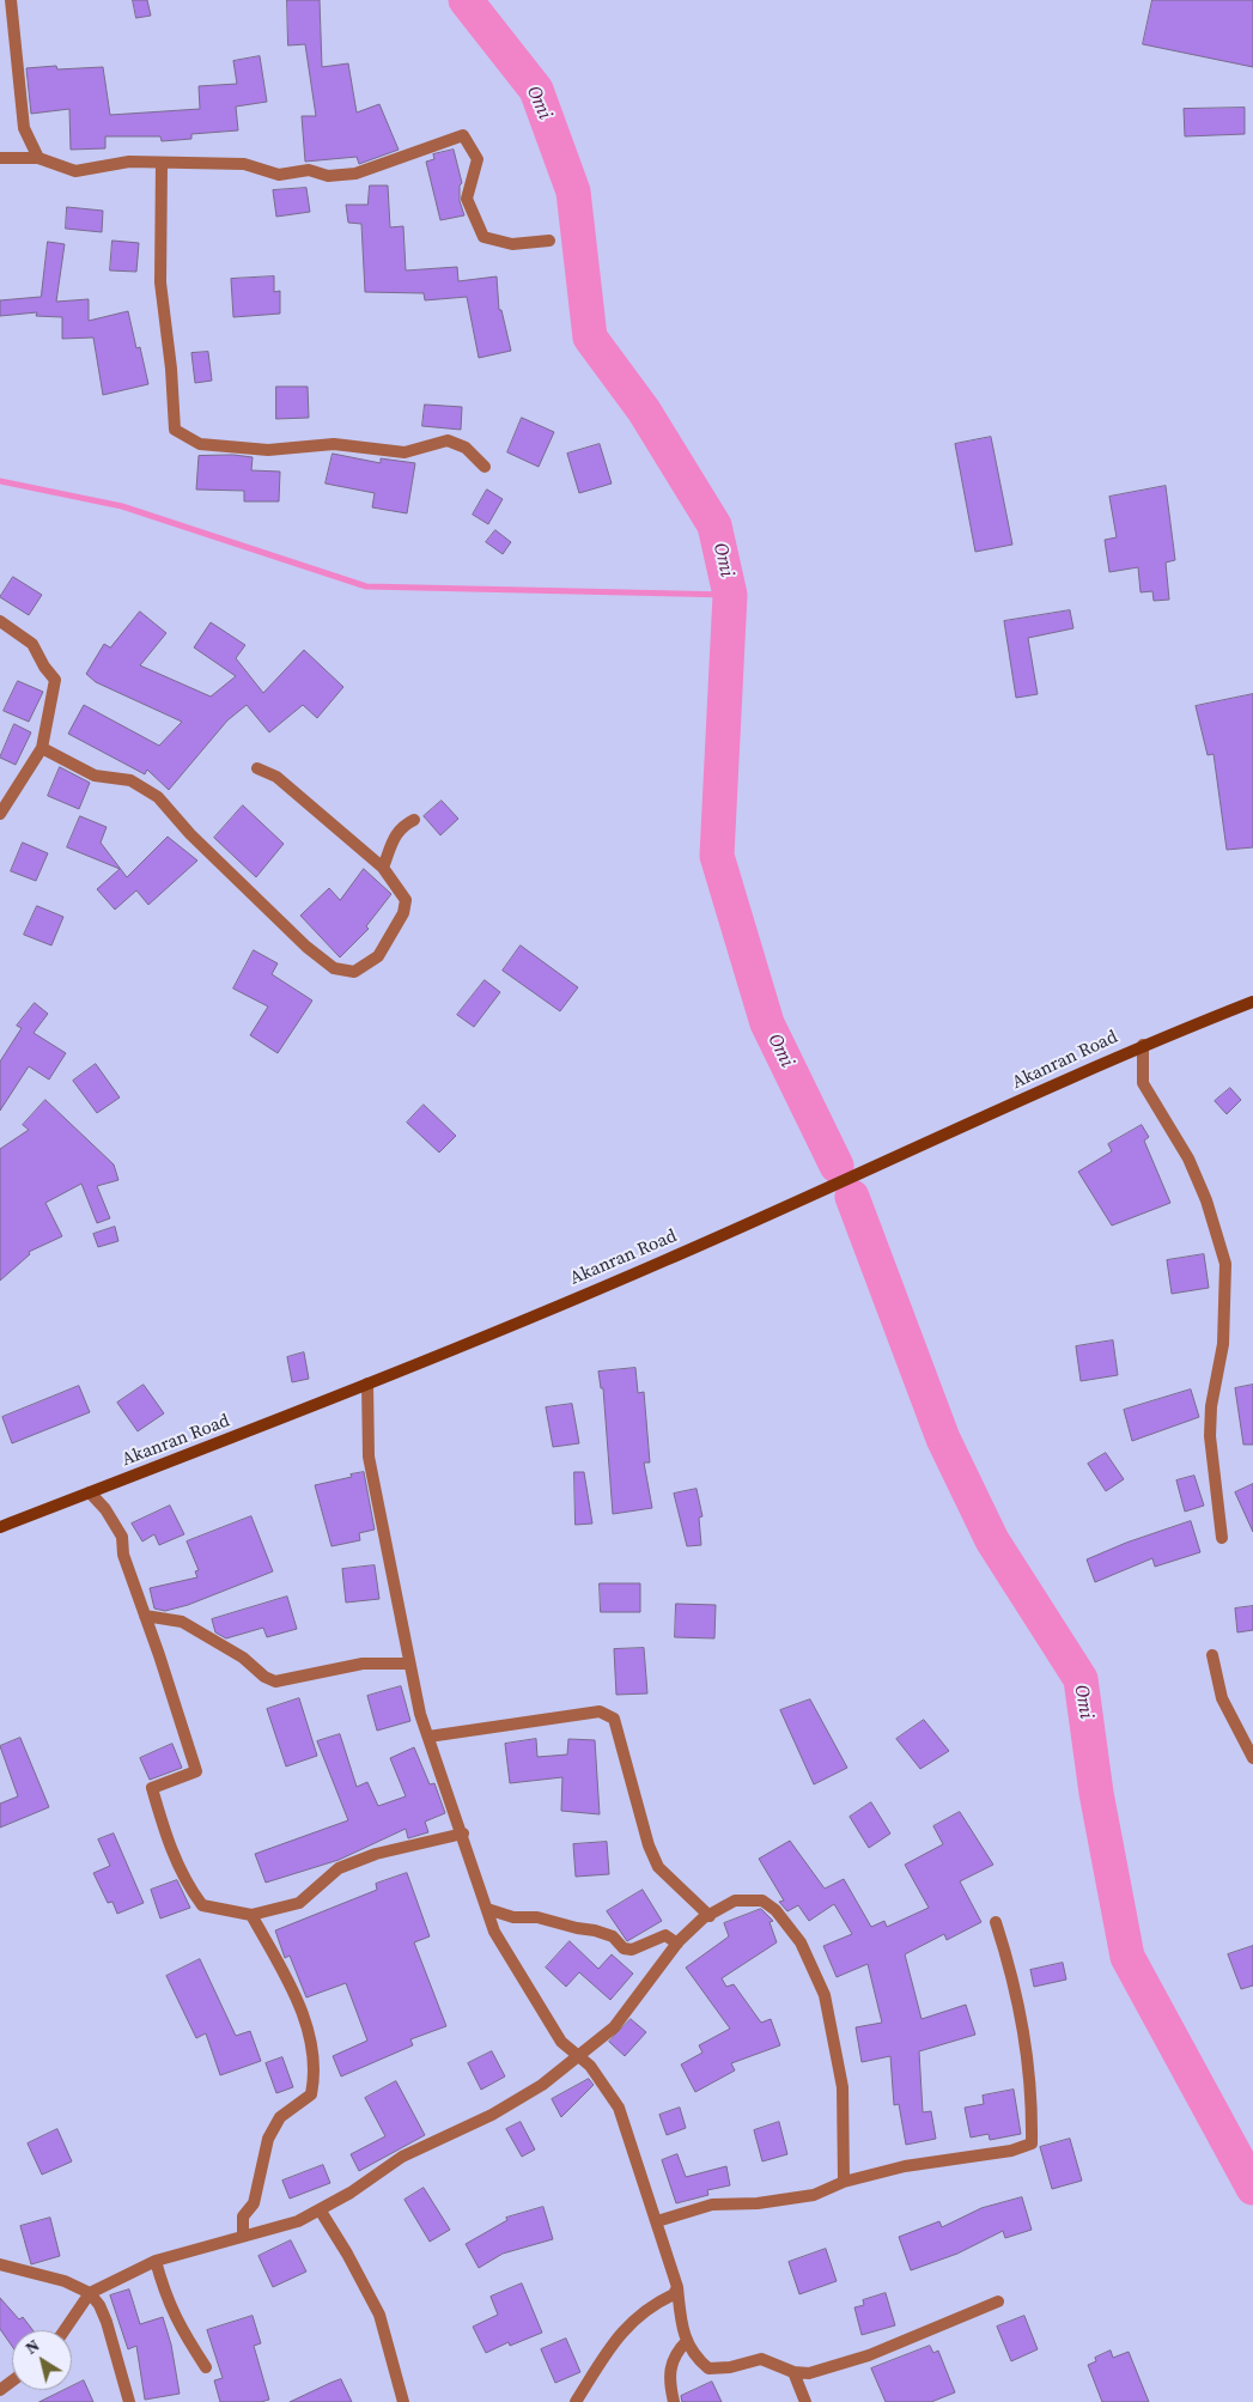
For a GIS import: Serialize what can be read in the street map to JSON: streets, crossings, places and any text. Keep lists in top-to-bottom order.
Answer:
{
  "streets": {
    "main road": ["Akanran Road"]
  },
  "water": ["Omi"],
  "north": "top left"
}
